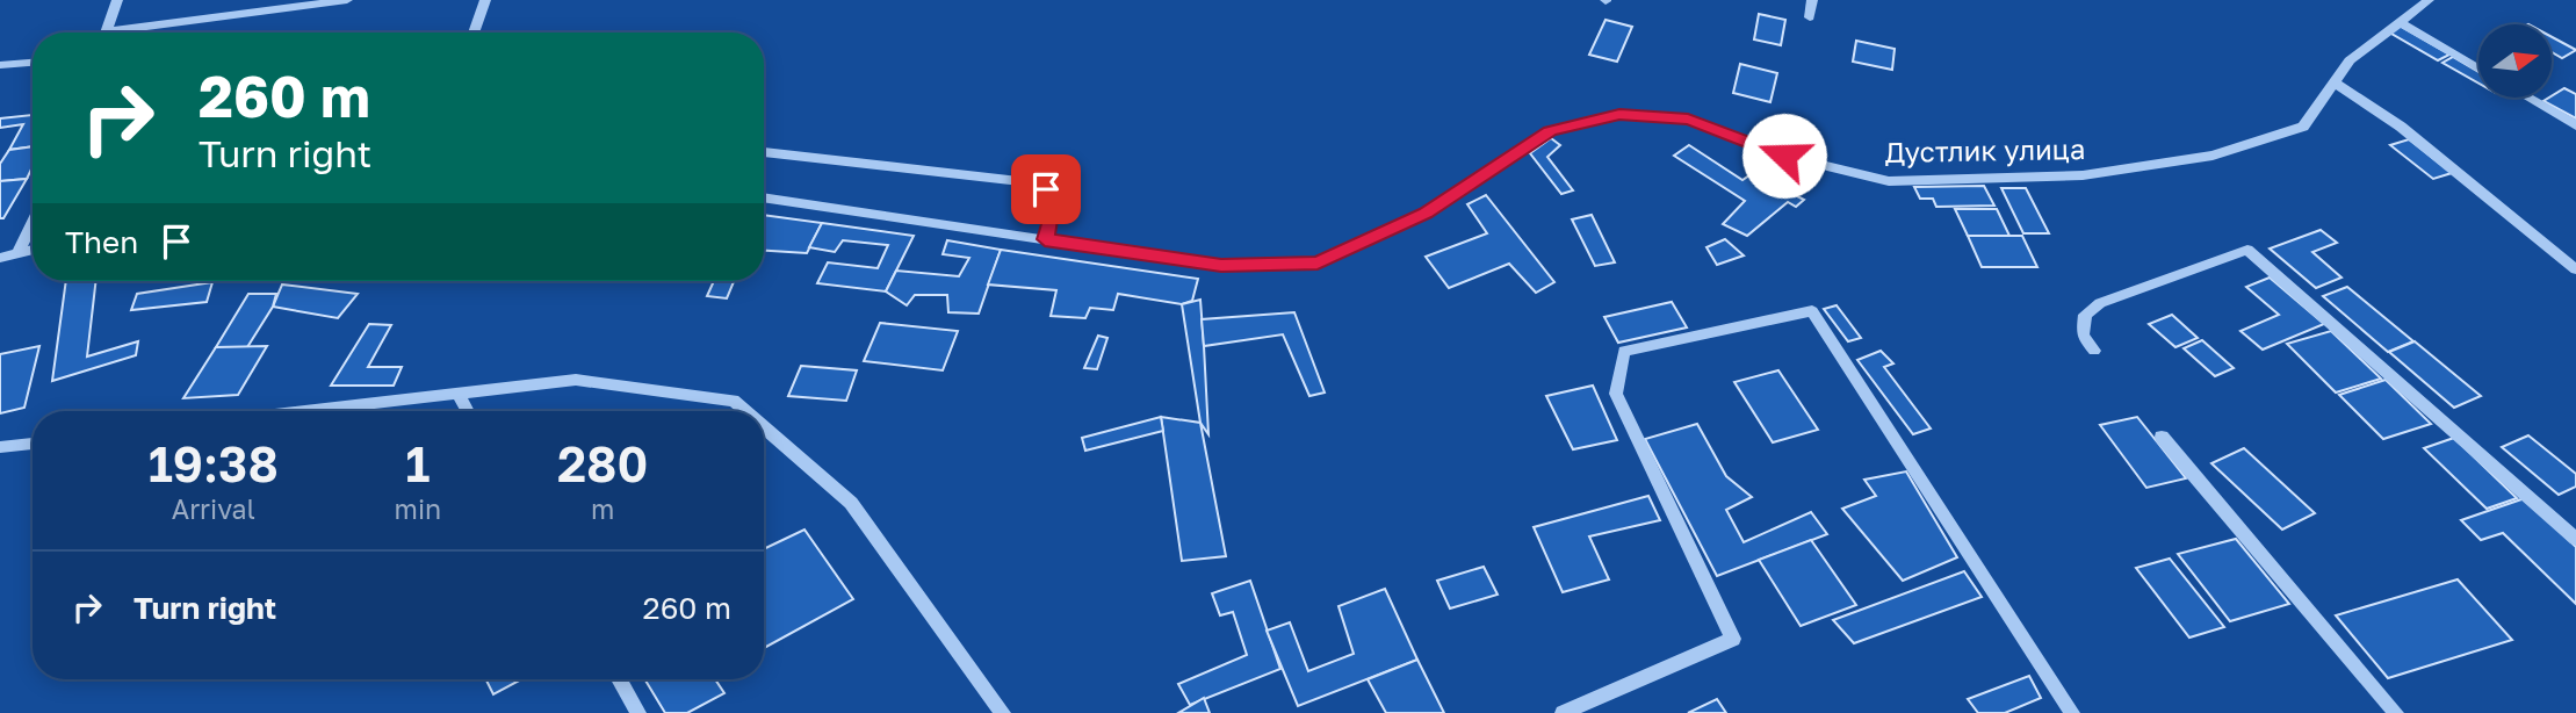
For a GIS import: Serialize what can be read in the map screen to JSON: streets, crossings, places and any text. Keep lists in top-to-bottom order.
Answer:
{
  "streets": {
    "street": ["Дустлик улица"]
  },
  "north": "right",
  "page": {
    "turn": ["260 m", "Turn right"],
    "then": "Then",
    "eta": [
      "19:38",
      "Arrival",
      "1",
      "min",
      "280",
      "m"
    ],
    "list": [
      {
        "name": "Turn right",
        "value": "260 m"
      }
    ]
  }
}
